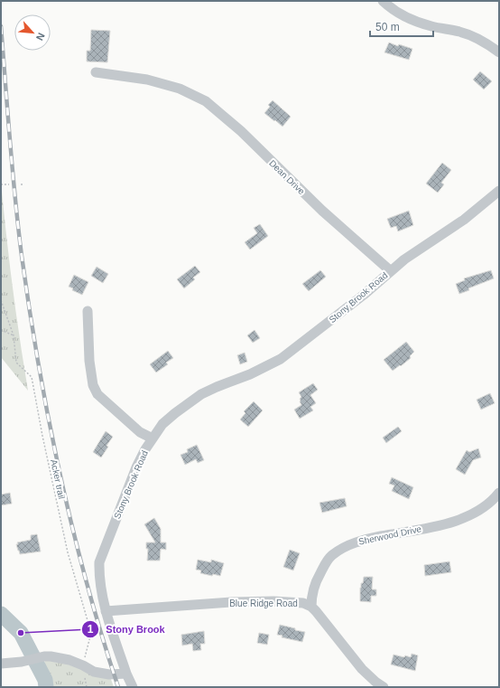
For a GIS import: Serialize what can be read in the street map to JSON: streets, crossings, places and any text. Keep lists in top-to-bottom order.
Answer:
{
  "streets": {
    "street": [
      "Dean Drive",
      "Stony Brook Road",
      "Sherwood Drive",
      "Blue Ridge Road"
    ],
    "path": ["Acker trail"]
  },
  "crossings": [
    ["Dean Drive", "Stony Brook Road"],
    ["Stony Brook Road", "Blue Ridge Road"],
    ["Sherwood Drive", "Blue Ridge Road"]
  ],
  "places": ["Stony Brook"],
  "scale_bar": "50 m",
  "north": "bottom right"
}
